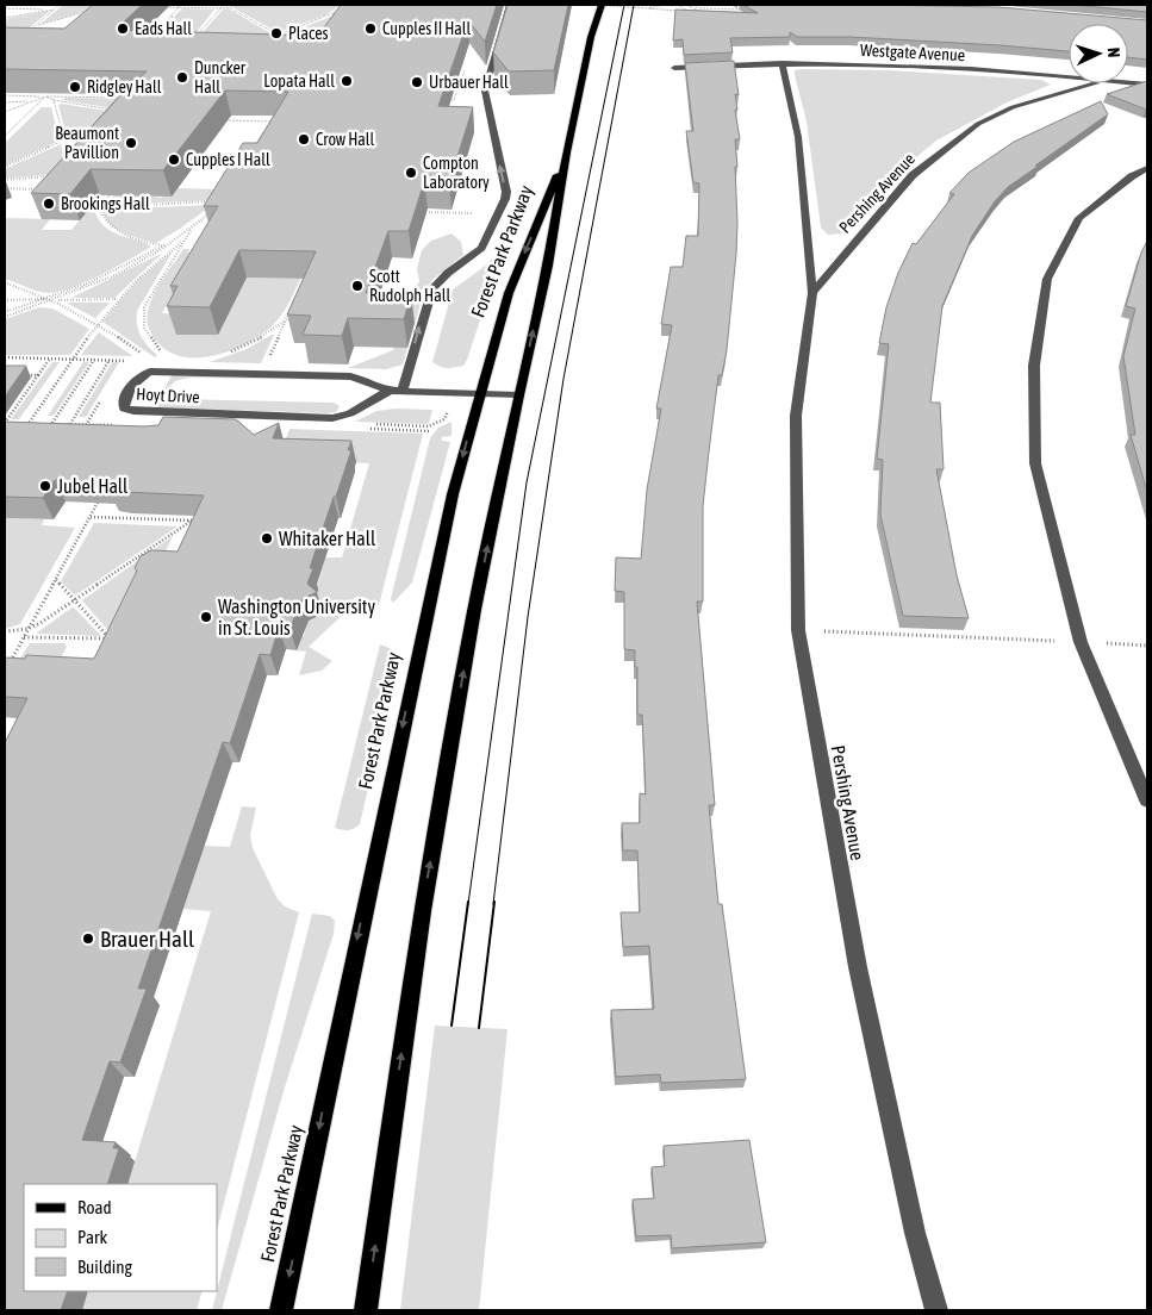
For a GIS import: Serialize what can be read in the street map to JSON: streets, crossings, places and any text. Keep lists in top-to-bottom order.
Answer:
{
  "streets": {
    "main road": ["Forest Park Parkway"],
    "street": ["Westgate Avenue", "Pershing Avenue", "Hoyt Drive"]
  },
  "crossings": [
    ["Westgate Avenue", "Pershing Avenue"],
    ["Forest Park Parkway", "Hoyt Drive"]
  ],
  "places": [
    "Eads Hall",
    "Cupples II Hall",
    "Places",
    "Duncker Hall",
    "Lopata Hall",
    "Urbauer Hall",
    "Ridgley Hall",
    "Crow Hall",
    "Beaumont Pavillion",
    "Cupples I Hall",
    "Compton Laboratory",
    "Brookings Hall",
    "Scott Rudolph Hall",
    "Jubel Hall",
    "Whitaker Hall",
    "Washington University in St. Louis",
    "Brauer Hall"
  ],
  "legend": ["Road", "Park", "Building"],
  "north": "right"
}
